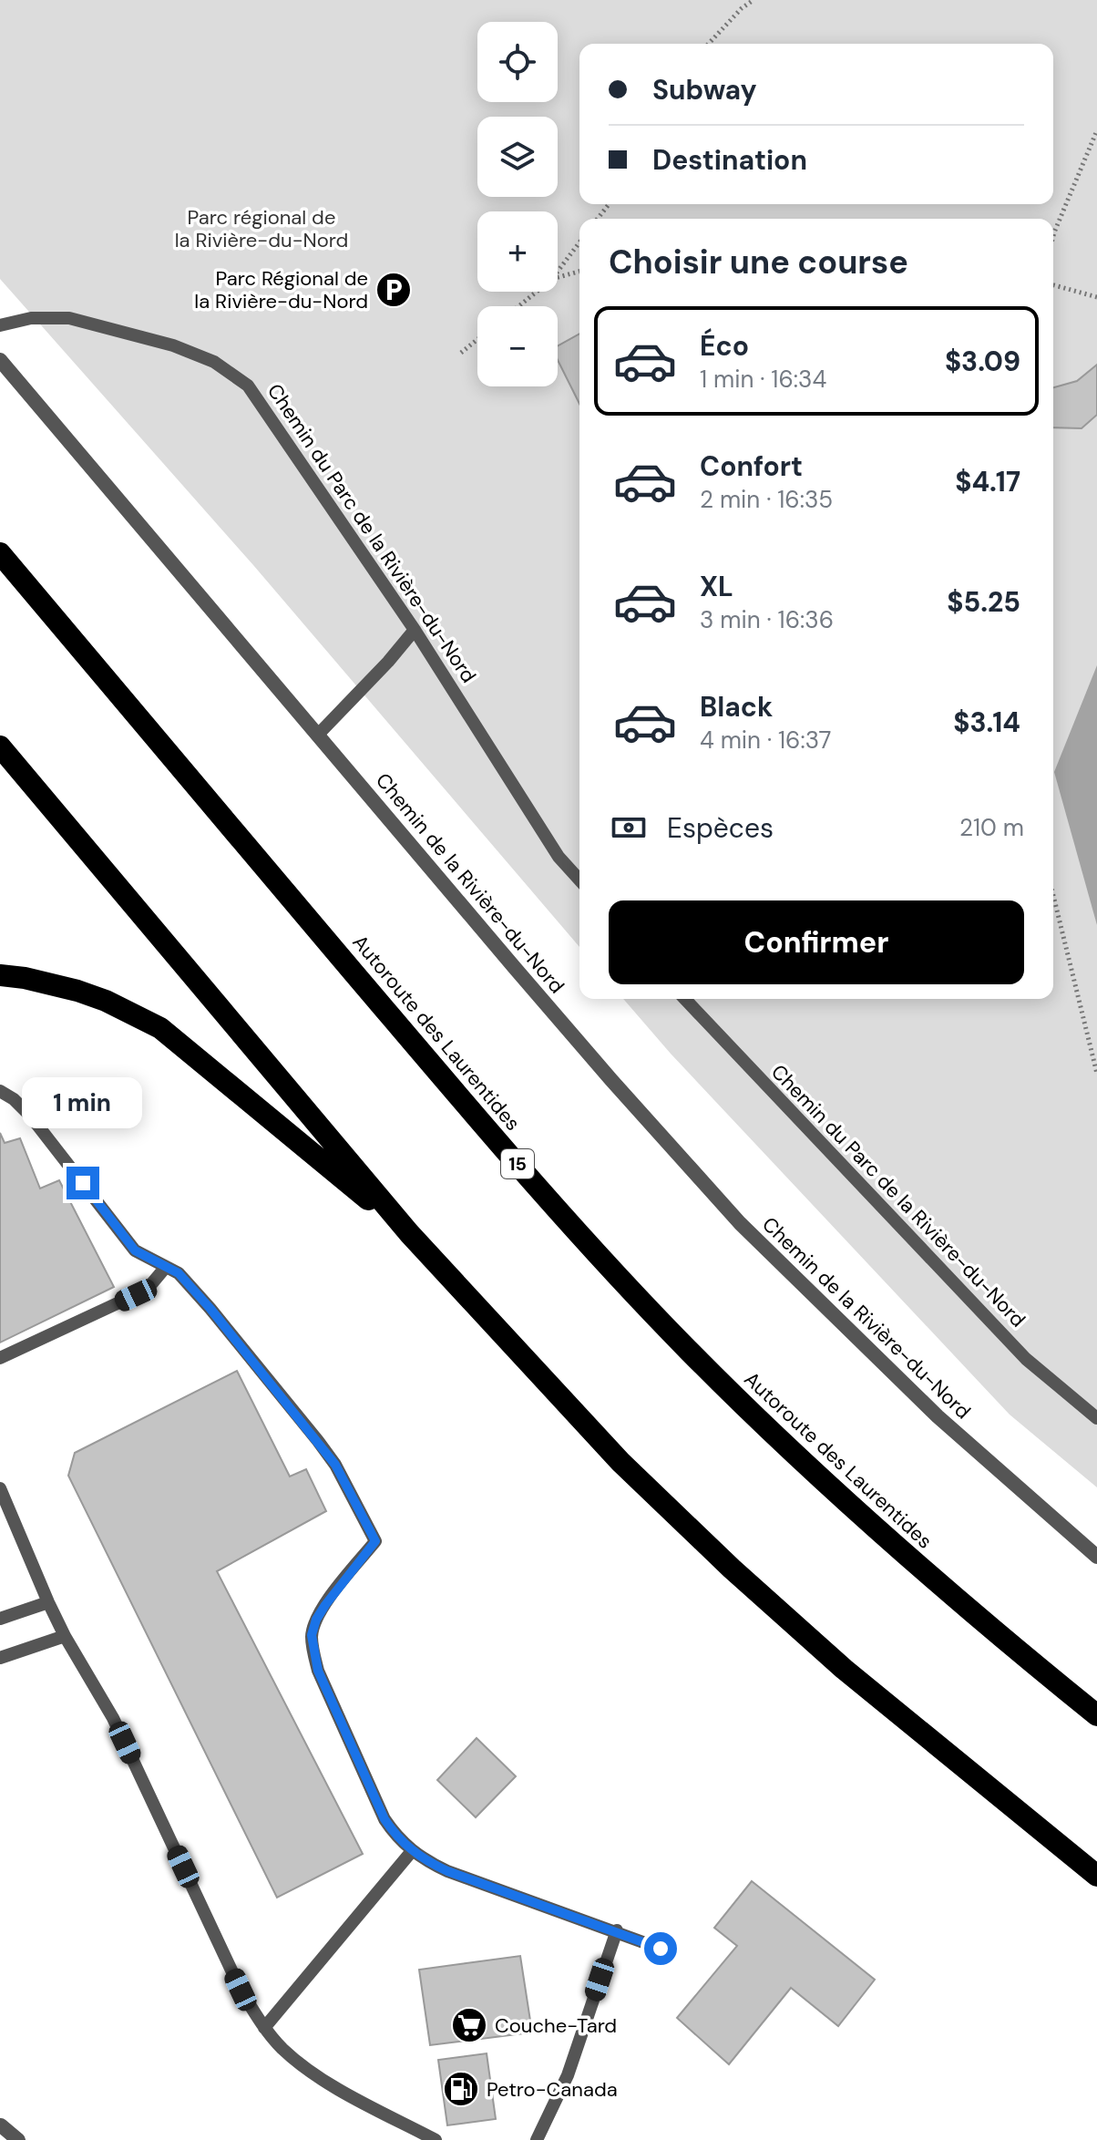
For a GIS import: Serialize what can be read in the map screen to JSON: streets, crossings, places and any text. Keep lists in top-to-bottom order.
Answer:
{
  "streets": {
    "highway": ["Autoroute des Laurentides", "15"],
    "street": ["Chemin de la Rivière-du-Nord"],
    "lane": ["Chemin du Parc de la Rivière-du-Nord"]
  },
  "parks": ["Parc régional de la Rivière-du-Nord"],
  "places": {
    "parking": ["Parc Régional de la Rivière-du-Nord"],
    "supermarket": ["Couche-Tard"],
    "fuel station": ["Petro-Canada"]
  },
  "page": {
    "map_buttons": ["+", "−"],
    "banner": ["Subway", "Destination"],
    "heading": "Choisir une course",
    "list": [
      {
        "name": "Éco",
        "note": "1 min · 16:34",
        "value": "$3.09"
      },
      {
        "name": "Confort",
        "note": "2 min · 16:35",
        "value": "$4.17"
      },
      {
        "name": "XL",
        "note": "3 min · 16:36",
        "value": "$5.25"
      },
      {
        "name": "Black",
        "note": "4 min · 16:37",
        "value": "$3.14"
      }
    ],
    "pay": ["Espèces", "210 m"],
    "buttons": "Confirmer",
    "bubble": "1 min"
  }
}
